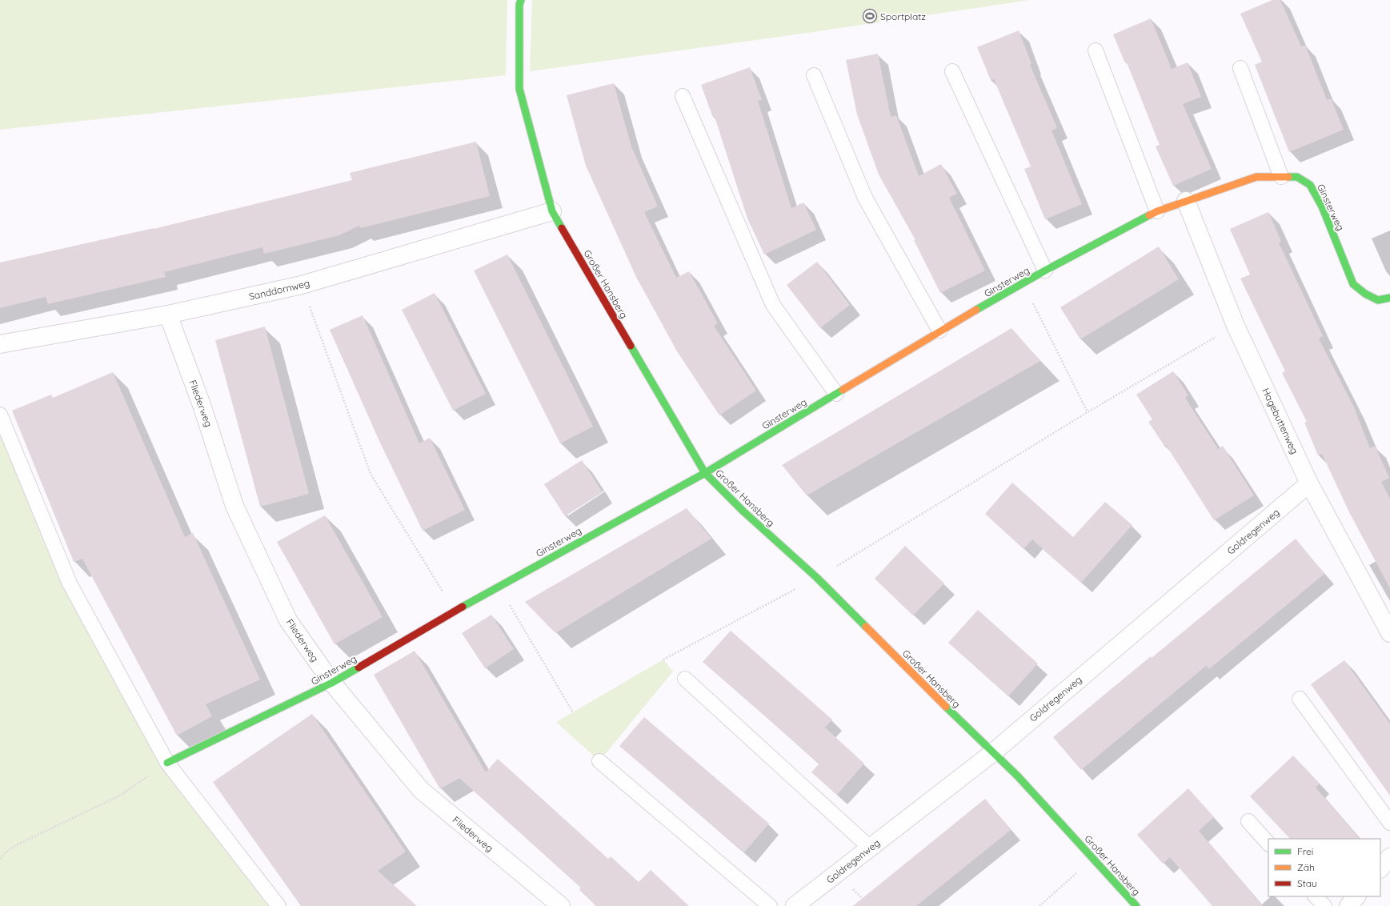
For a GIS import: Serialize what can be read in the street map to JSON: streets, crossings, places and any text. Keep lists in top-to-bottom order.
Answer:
{
  "streets": {
    "street": [
      "Ginsterweg",
      "Großer Hansberg",
      "Sanddornweg",
      "Fliederweg",
      "Hagebuttenweg",
      "Goldregenweg"
    ]
  },
  "crossings": [
    ["Ginsterweg", "Großer Hansberg"],
    ["Ginsterweg", "Fliederweg"],
    ["Ginsterweg", "Hagebuttenweg"],
    ["Großer Hansberg", "Sanddornweg"],
    ["Großer Hansberg", "Goldregenweg"],
    ["Sanddornweg", "Fliederweg"],
    ["Hagebuttenweg", "Goldregenweg"]
  ],
  "places": {
    "sports": ["Sportplatz"]
  },
  "legend": ["Frei", "Zäh", "Stau"]
}
